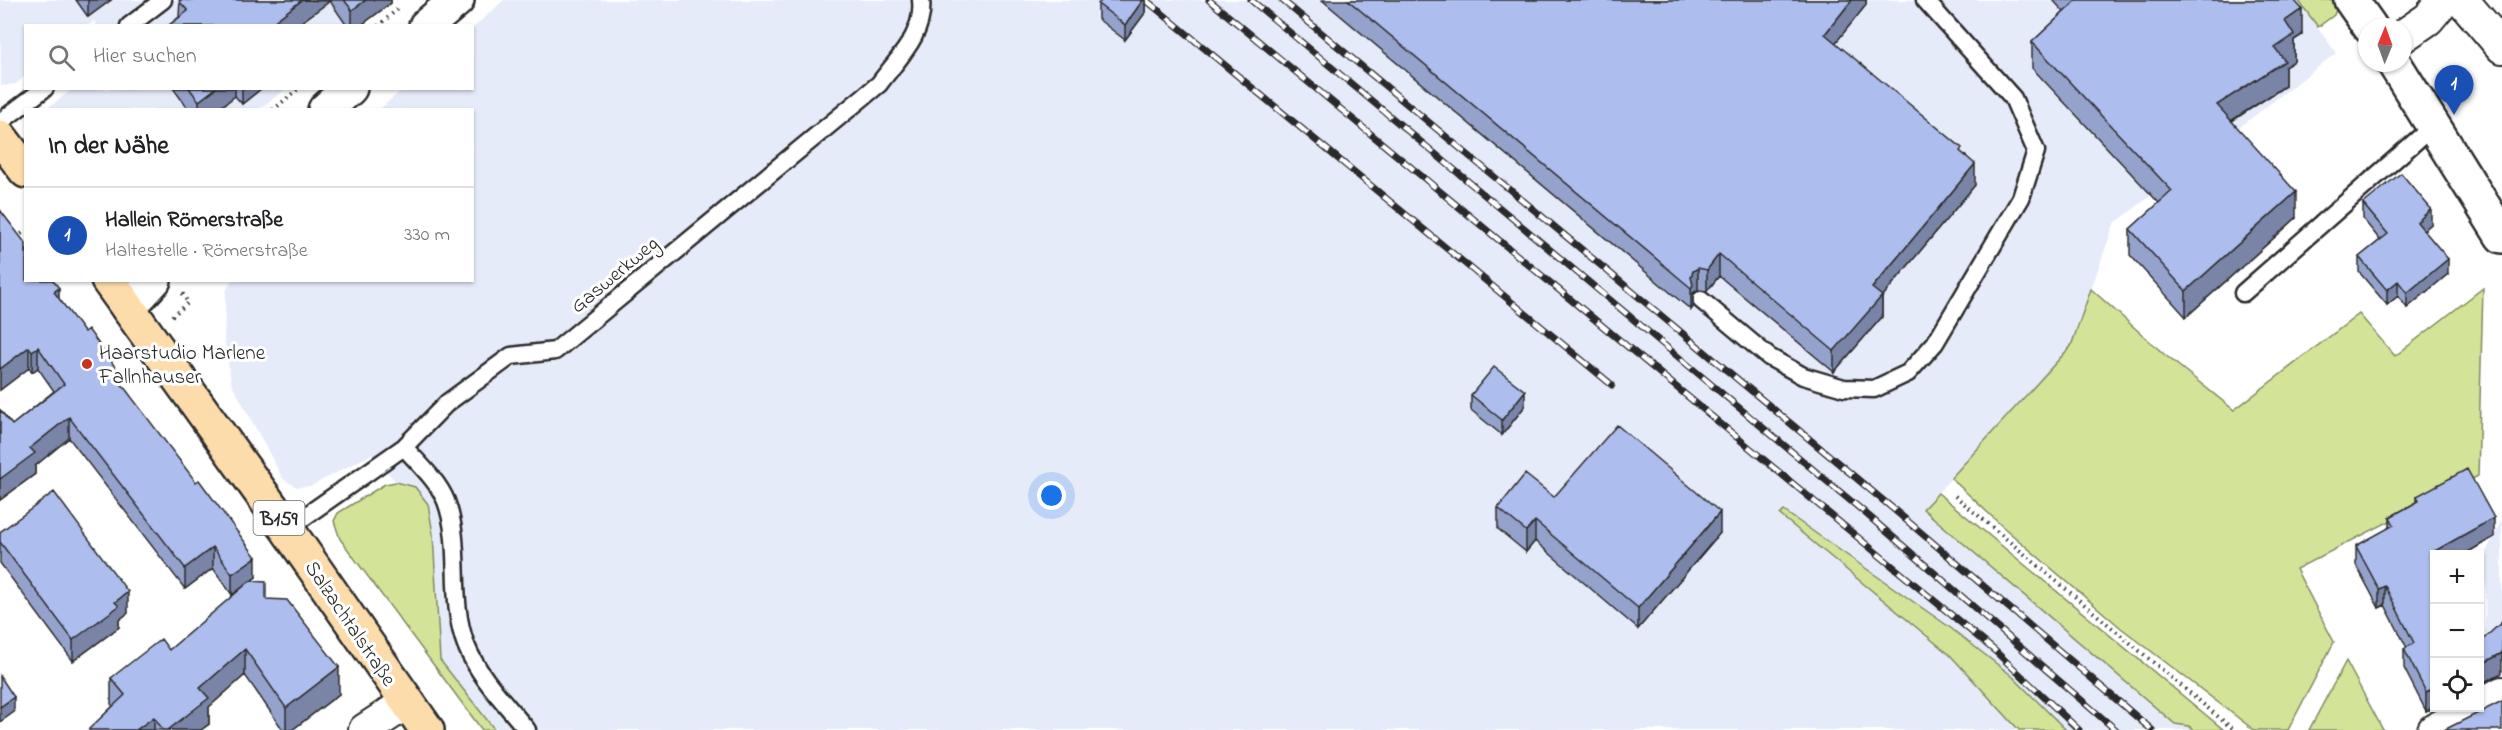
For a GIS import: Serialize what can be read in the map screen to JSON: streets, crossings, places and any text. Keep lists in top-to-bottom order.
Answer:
{
  "streets": {
    "main road": ["B159", "Salzachtalstraße"],
    "lane": ["Gaswerkweg"]
  },
  "crossings": [
    ["Gaswerkweg", "Salzachtalstraße"]
  ],
  "places": ["Haarstudio Marlene Fallnhauser"],
  "north": "top",
  "page": {
    "search": "Hier suchen",
    "pins": "1",
    "heading": "In der Nähe",
    "list": [
      {
        "mark": "1",
        "name": "Hallein Römerstraße",
        "note": "Haltestelle · Römerstraße",
        "value": "330 m"
      }
    ],
    "map_buttons": ["+", "−"]
  }
}
